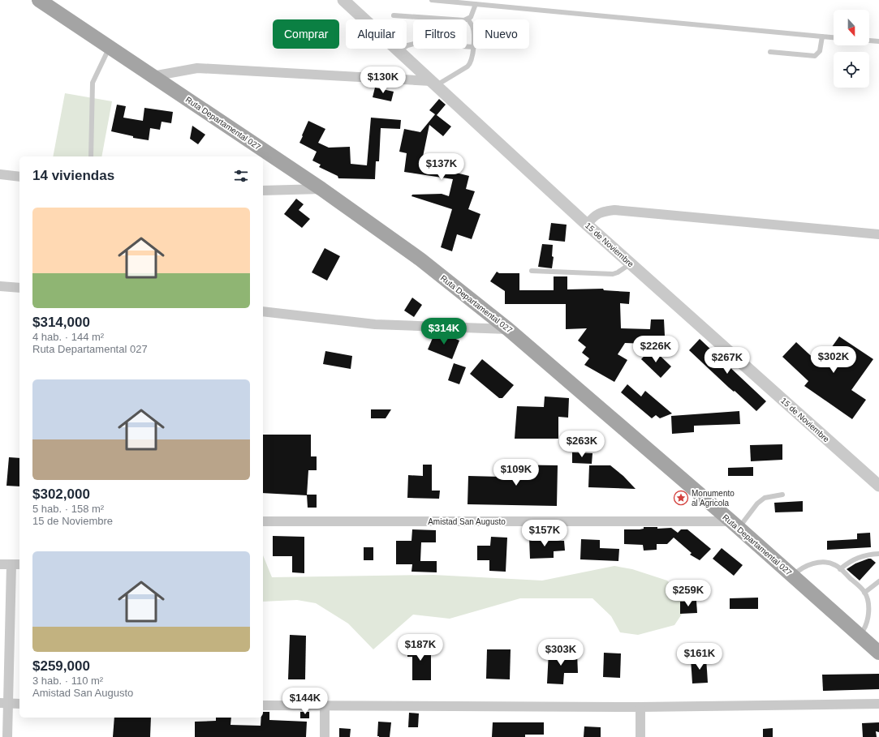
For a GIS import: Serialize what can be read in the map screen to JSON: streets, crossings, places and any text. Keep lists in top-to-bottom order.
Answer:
{
  "streets": {
    "main road": ["Ruta Departamental 027"],
    "street": ["15 de Noviembre", "Amistad San Augusto"]
  },
  "crossings": [
    ["Ruta Departamental 027", "Amistad San Augusto"]
  ],
  "places": {
    "place": ["Monumento al Agricola"]
  },
  "north": "bottom",
  "page": {
    "chip": [
      "Comprar",
      "Alquilar",
      "Filtros",
      "Nuevo"
    ],
    "price": [
      "$130K",
      "$137K",
      "$314K",
      "$226K",
      "$302K",
      "$267K",
      "$263K",
      "$109K",
      "$157K",
      "$259K",
      "$187K",
      "$303K",
      "$161K",
      "$144K"
    ],
    "heading": "14 viviendas",
    "list": [
      {
        "name": "$314,000",
        "note": "4 hab. · 144 m² · Ruta Departamental 027"
      },
      {
        "name": "$302,000",
        "note": "5 hab. · 158 m² · 15 de Noviembre"
      },
      {
        "name": "$259,000",
        "note": "3 hab. · 110 m² · Amistad San Augusto"
      }
    ]
  }
}
